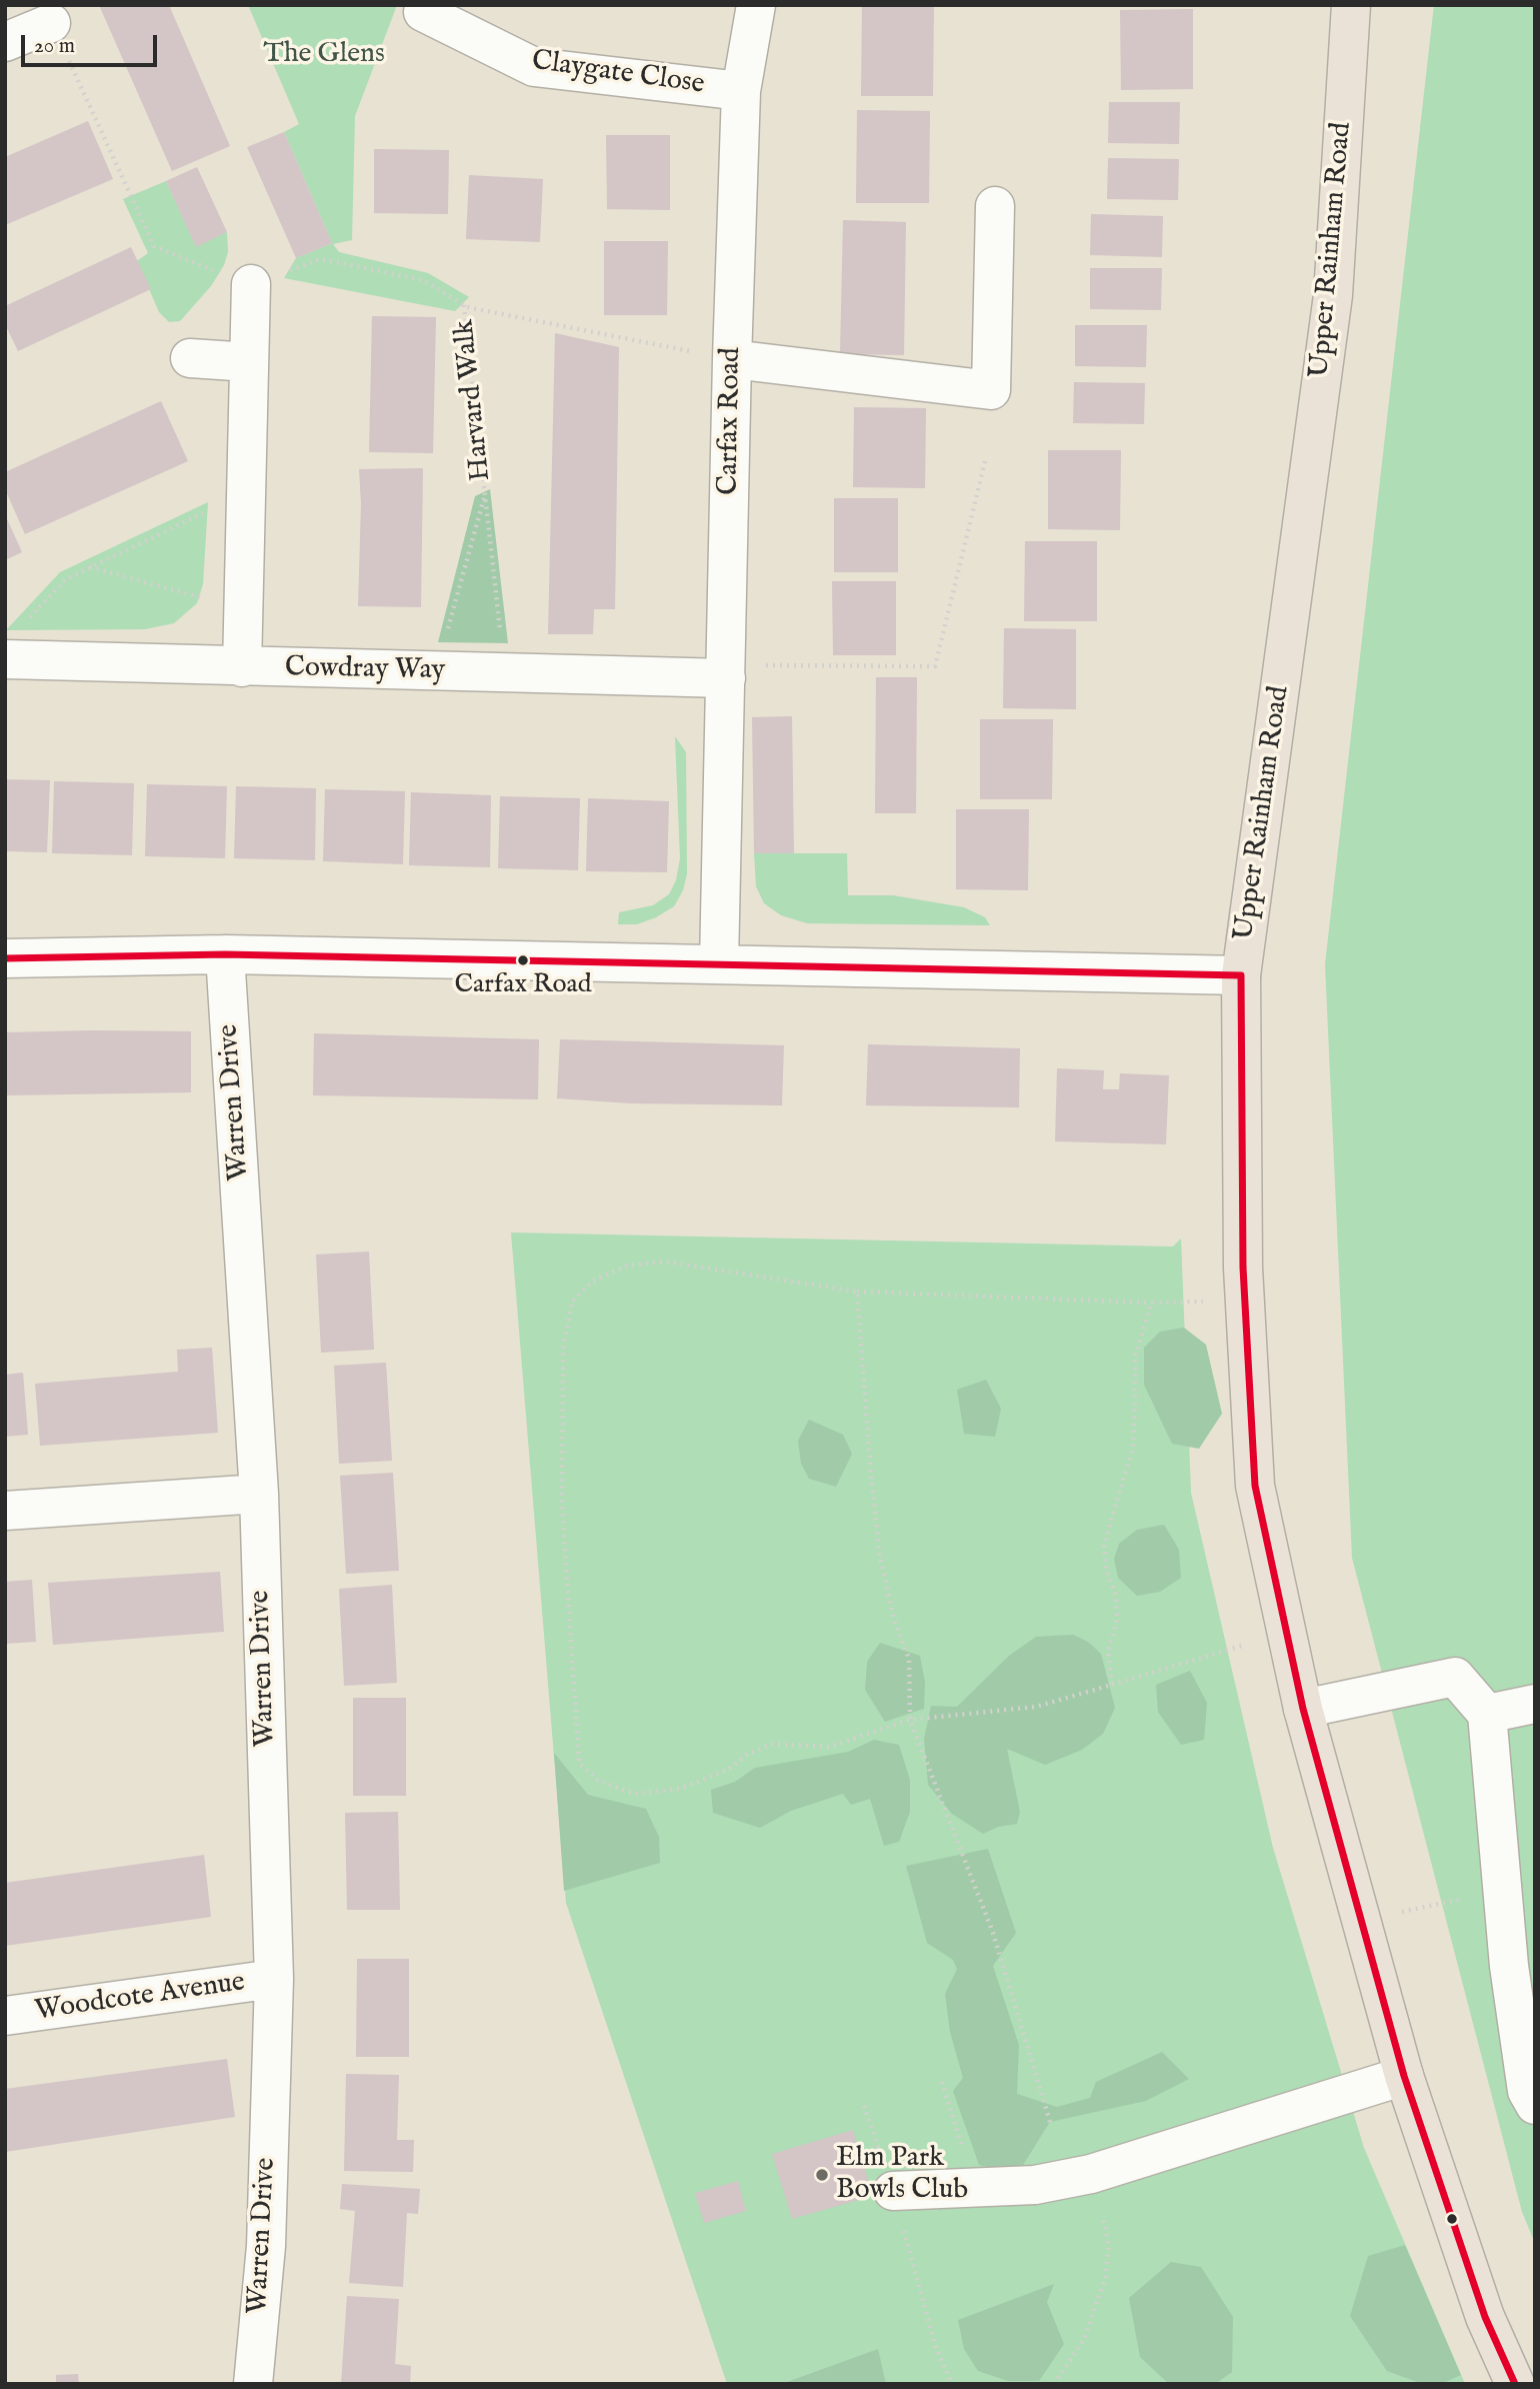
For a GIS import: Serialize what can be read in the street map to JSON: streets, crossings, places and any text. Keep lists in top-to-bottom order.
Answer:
{
  "streets": {
    "main road": ["Upper Rainham Road"],
    "street": [
      "Claygate Close",
      "Carfax Road",
      "Cowdray Way",
      "Warren Drive",
      "Woodcote Avenue"
    ],
    "path": ["Harvard Walk"]
  },
  "crossings": [
    ["Claygate Close", "Carfax Road"],
    ["Harvard Walk", "Cowdray Way"],
    ["Carfax Road", "Cowdray Way"],
    ["Warren Drive", "Woodcote Avenue"]
  ],
  "parks": ["The Glens"],
  "places": ["Carfax Road", "Elm Park Bowls Club"],
  "scale_bar": "20 m"
}
